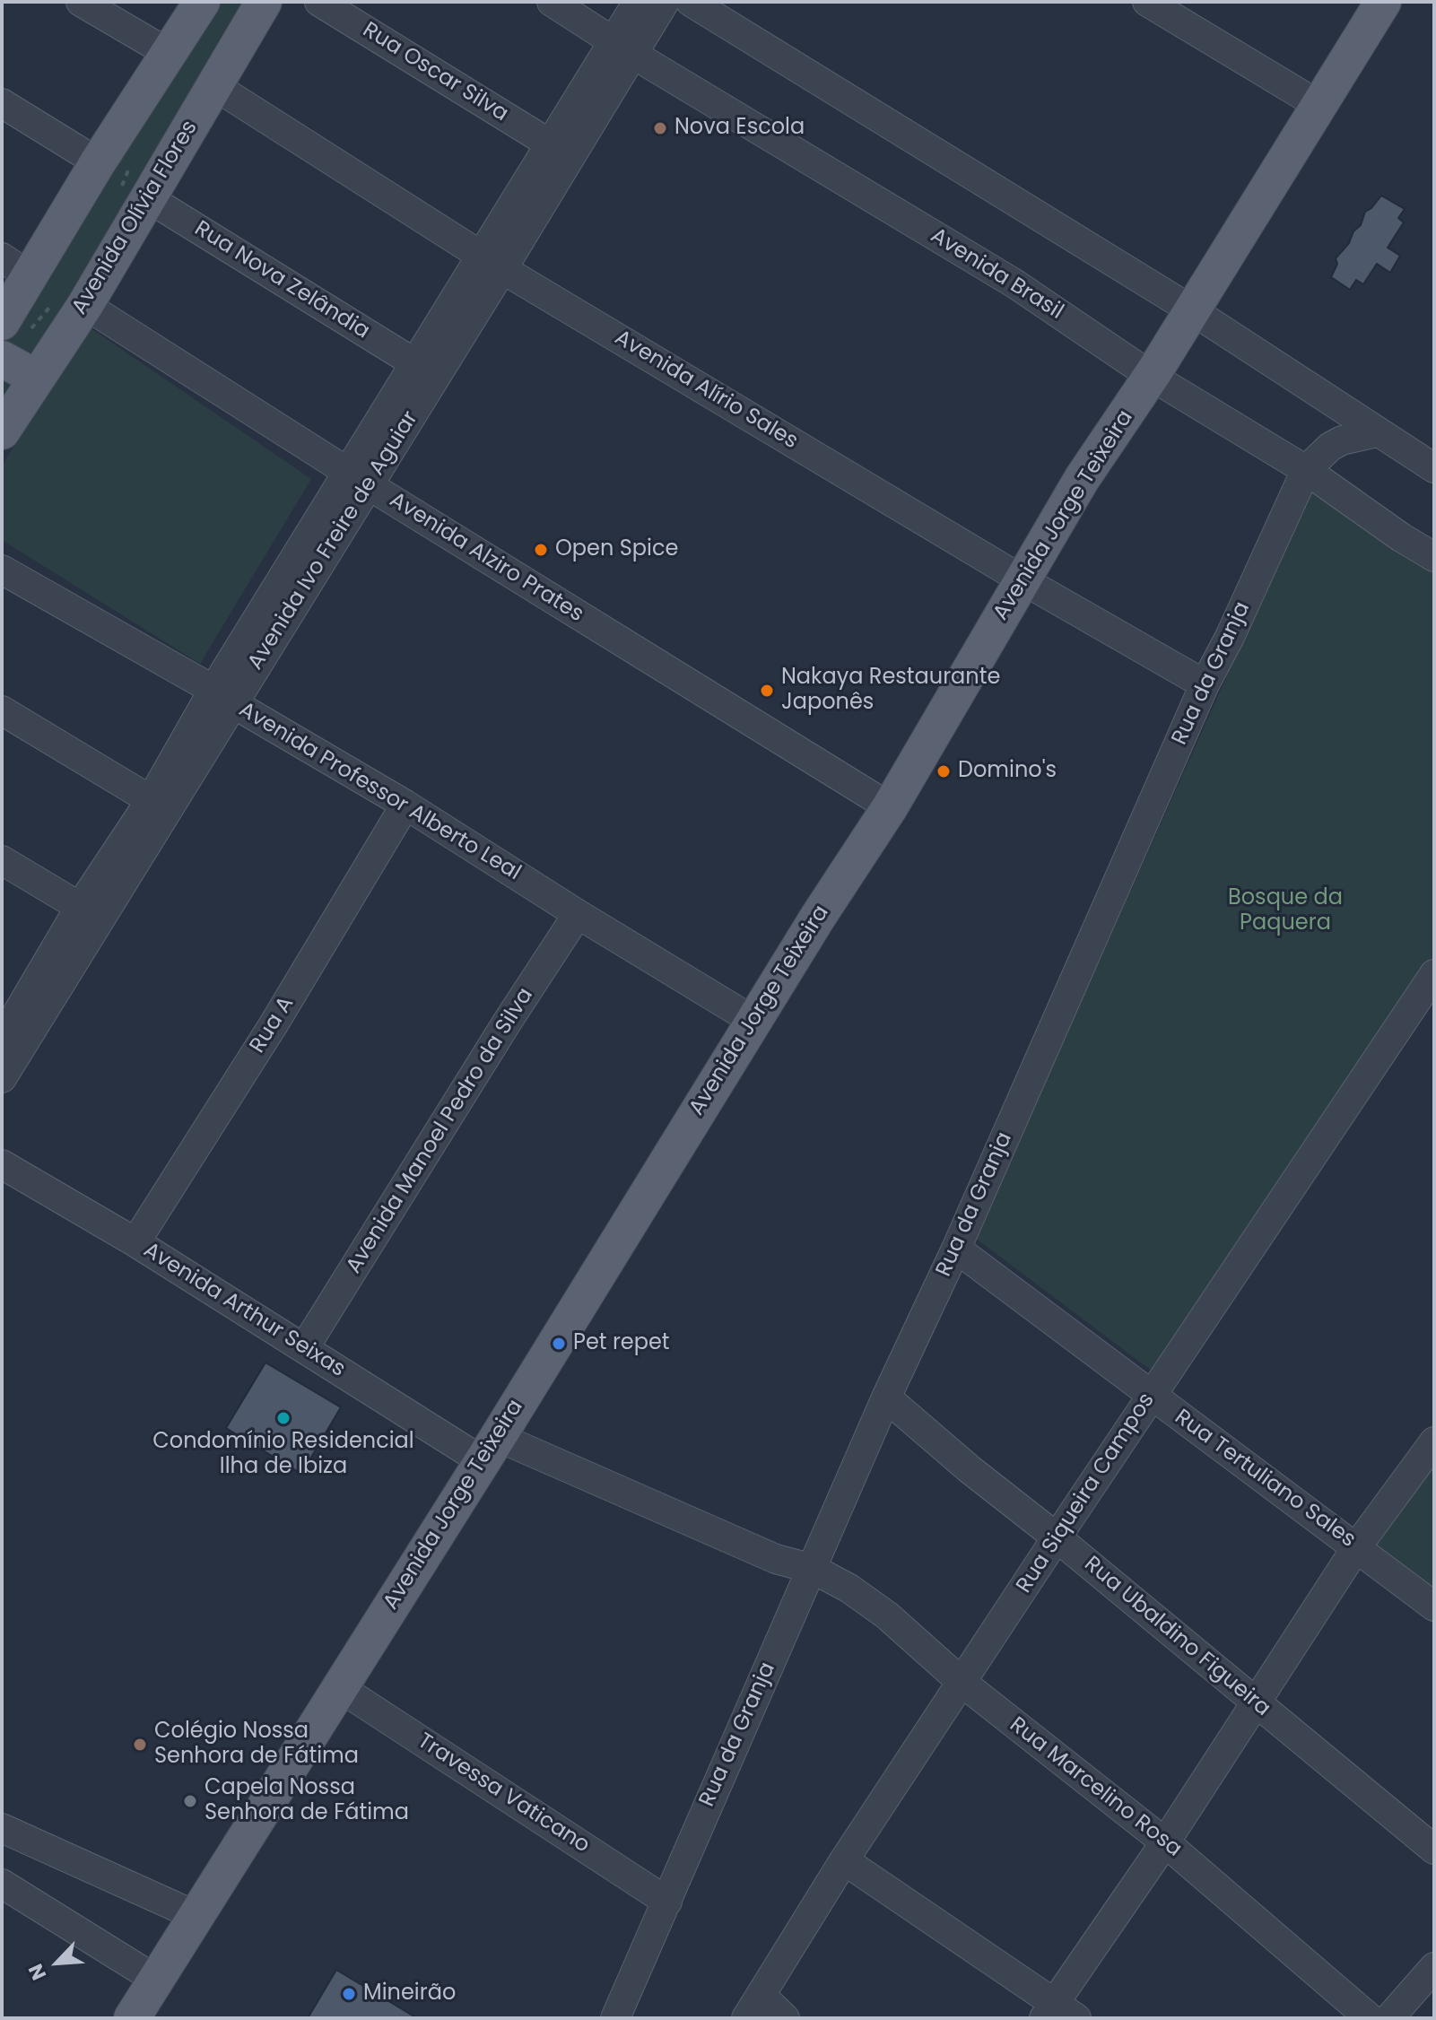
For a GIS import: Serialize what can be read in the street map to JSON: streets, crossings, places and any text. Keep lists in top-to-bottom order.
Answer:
{
  "streets": {
    "main road": ["Avenida Olívia Flores", "Avenida Jorge Teixeira"],
    "street": [
      "Rua Oscar Silva",
      "Avenida Brasil",
      "Rua Nova Zelândia",
      "Avenida Alírio Sales",
      "Avenida Ivo Freire de Aguiar",
      "Avenida Alziro Prates",
      "Rua da Granja",
      "Avenida Professor Alberto Leal",
      "Rua A",
      "Avenida Manoel Pedro da Silva",
      "Avenida Arthur Seixas",
      "Rua Tertuliano Sales",
      "Rua Siqueira Campos",
      "Rua Ubaldino Figueira",
      "Rua Marcelino Rosa",
      "Travessa Vaticano"
    ]
  },
  "crossings": [
    ["Rua Oscar Silva", "Avenida Ivo Freire de Aguiar"],
    ["Avenida Olívia Flores", "Rua Nova Zelândia"],
    ["Avenida Olívia Flores", "Avenida Alírio Sales"],
    ["Avenida Olívia Flores", "Avenida Alziro Prates"],
    ["Avenida Brasil", "Avenida Jorge Teixeira"],
    ["Avenida Brasil", "Avenida Ivo Freire de Aguiar"],
    ["Avenida Brasil", "Rua da Granja"],
    ["Rua Nova Zelândia", "Avenida Ivo Freire de Aguiar"],
    ["Avenida Alírio Sales", "Avenida Jorge Teixeira"],
    ["Avenida Alírio Sales", "Avenida Ivo Freire de Aguiar"],
    ["Avenida Alírio Sales", "Rua da Granja"],
    ["Avenida Jorge Teixeira", "Avenida Alziro Prates"],
    ["Avenida Jorge Teixeira", "Avenida Professor Alberto Leal"],
    ["Avenida Jorge Teixeira", "Avenida Arthur Seixas"],
    ["Avenida Jorge Teixeira", "Travessa Vaticano"],
    ["Avenida Ivo Freire de Aguiar", "Avenida Alziro Prates"],
    ["Avenida Ivo Freire de Aguiar", "Avenida Professor Alberto Leal"],
    ["Rua da Granja", "Avenida Arthur Seixas"],
    ["Rua da Granja", "Rua Tertuliano Sales"],
    ["Rua da Granja", "Rua Ubaldino Figueira"],
    ["Rua da Granja", "Rua Marcelino Rosa"],
    ["Rua da Granja", "Travessa Vaticano"],
    ["Avenida Professor Alberto Leal", "Rua A"],
    ["Avenida Professor Alberto Leal", "Avenida Manoel Pedro da Silva"],
    ["Rua A", "Avenida Arthur Seixas"],
    ["Avenida Manoel Pedro da Silva", "Avenida Arthur Seixas"],
    ["Avenida Arthur Seixas", "Rua Marcelino Rosa"],
    ["Rua Tertuliano Sales", "Rua Siqueira Campos"],
    ["Rua Siqueira Campos", "Rua Ubaldino Figueira"],
    ["Rua Siqueira Campos", "Rua Marcelino Rosa"]
  ],
  "parks": ["Bosque da Paquera"],
  "places": [
    "Nova Escola",
    "Open Spice",
    "Nakaya Restaurante Japonês",
    "Domino's",
    "Pet repet",
    "Condomínio Residencial Ilha de Ibiza",
    "Colégio Nossa Senhora de Fátima",
    "Capela Nossa Senhora de Fátima",
    "Mineirão"
  ],
  "north": "bottom left"
}
